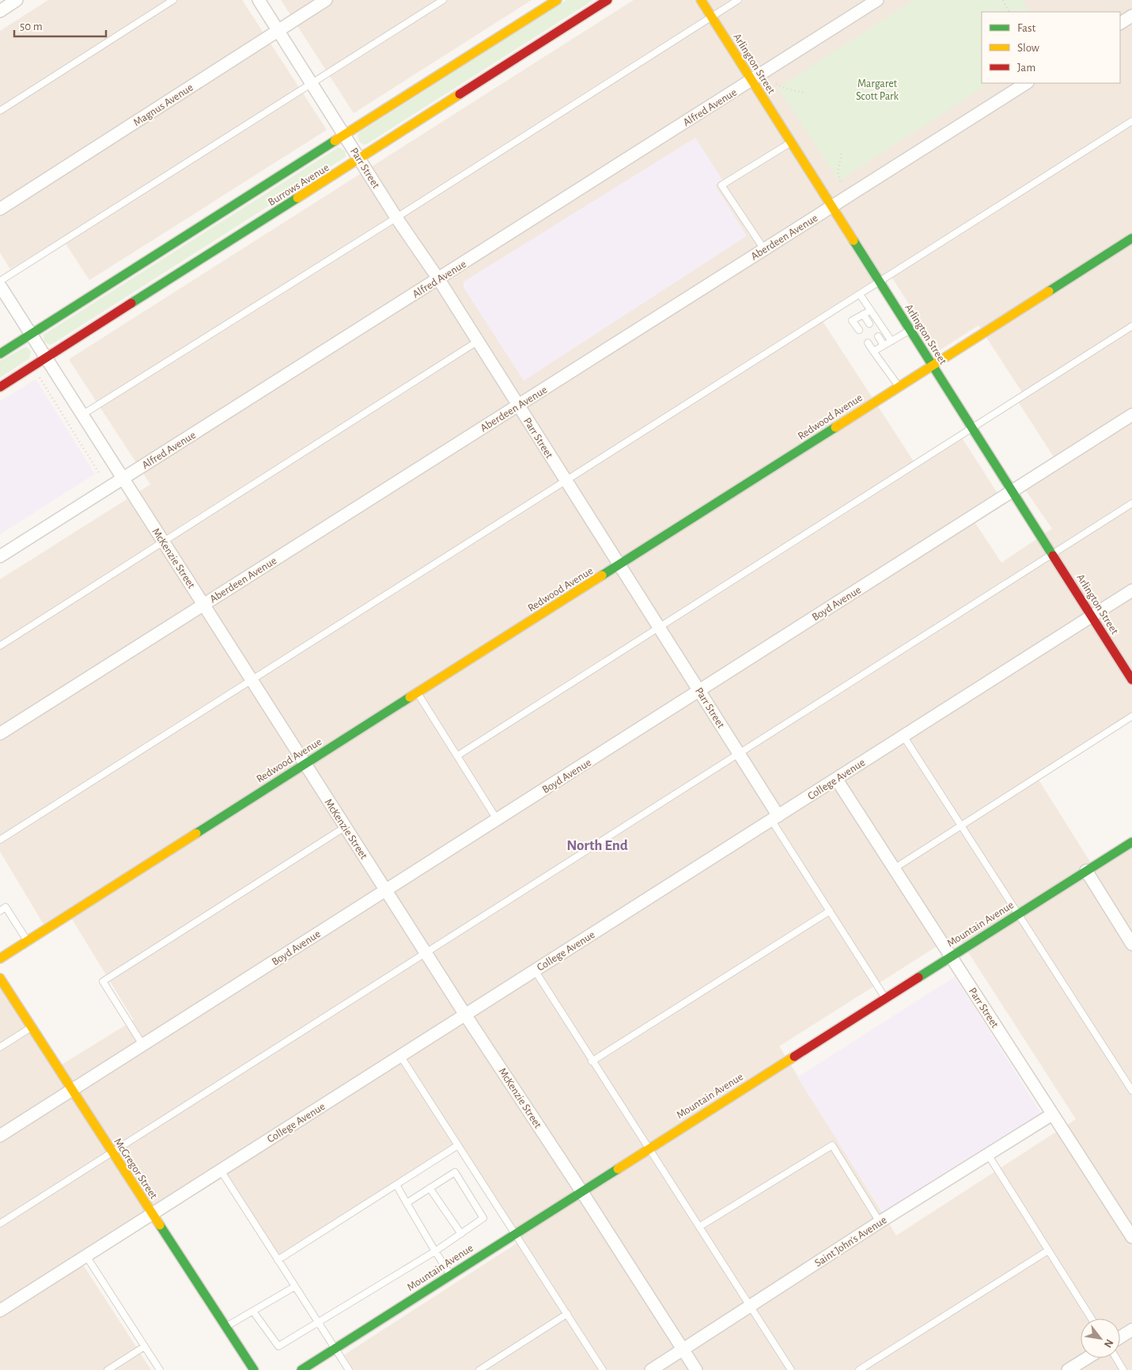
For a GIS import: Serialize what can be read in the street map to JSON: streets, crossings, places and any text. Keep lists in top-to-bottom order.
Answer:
{
  "streets": {
    "street": [
      "Arlington Street",
      "Magnus Avenue",
      "Alfred Avenue",
      "Parr Street",
      "Burrows Avenue",
      "Aberdeen Avenue",
      "Redwood Avenue",
      "McKenzie Street",
      "Boyd Avenue",
      "College Avenue",
      "Mountain Avenue",
      "McGregor Street",
      "Saint John's Avenue"
    ]
  },
  "crossings": [
    ["Arlington Street", "Alfred Avenue"],
    ["Arlington Street", "Aberdeen Avenue"],
    ["Arlington Street", "Redwood Avenue"],
    ["Arlington Street", "Boyd Avenue"],
    ["Arlington Street", "College Avenue"],
    ["Magnus Avenue", "Parr Street"],
    ["Alfred Avenue", "Parr Street"],
    ["Alfred Avenue", "McKenzie Street"],
    ["Parr Street", "Burrows Avenue"],
    ["Parr Street", "Aberdeen Avenue"],
    ["Parr Street", "Redwood Avenue"],
    ["Parr Street", "Boyd Avenue"],
    ["Parr Street", "College Avenue"],
    ["Parr Street", "Mountain Avenue"],
    ["Parr Street", "Saint John's Avenue"],
    ["Burrows Avenue", "McKenzie Street"],
    ["Aberdeen Avenue", "McKenzie Street"],
    ["Redwood Avenue", "McKenzie Street"],
    ["McKenzie Street", "Boyd Avenue"],
    ["McKenzie Street", "College Avenue"],
    ["McKenzie Street", "Mountain Avenue"],
    ["McKenzie Street", "Saint John's Avenue"],
    ["Boyd Avenue", "McGregor Street"],
    ["College Avenue", "McGregor Street"]
  ],
  "districts": ["North End"],
  "parks": ["Margaret Scott Park"],
  "legend": ["Fast", "Slow", "Jam"],
  "scale_bar": "50 m",
  "north": "bottom right"
}
